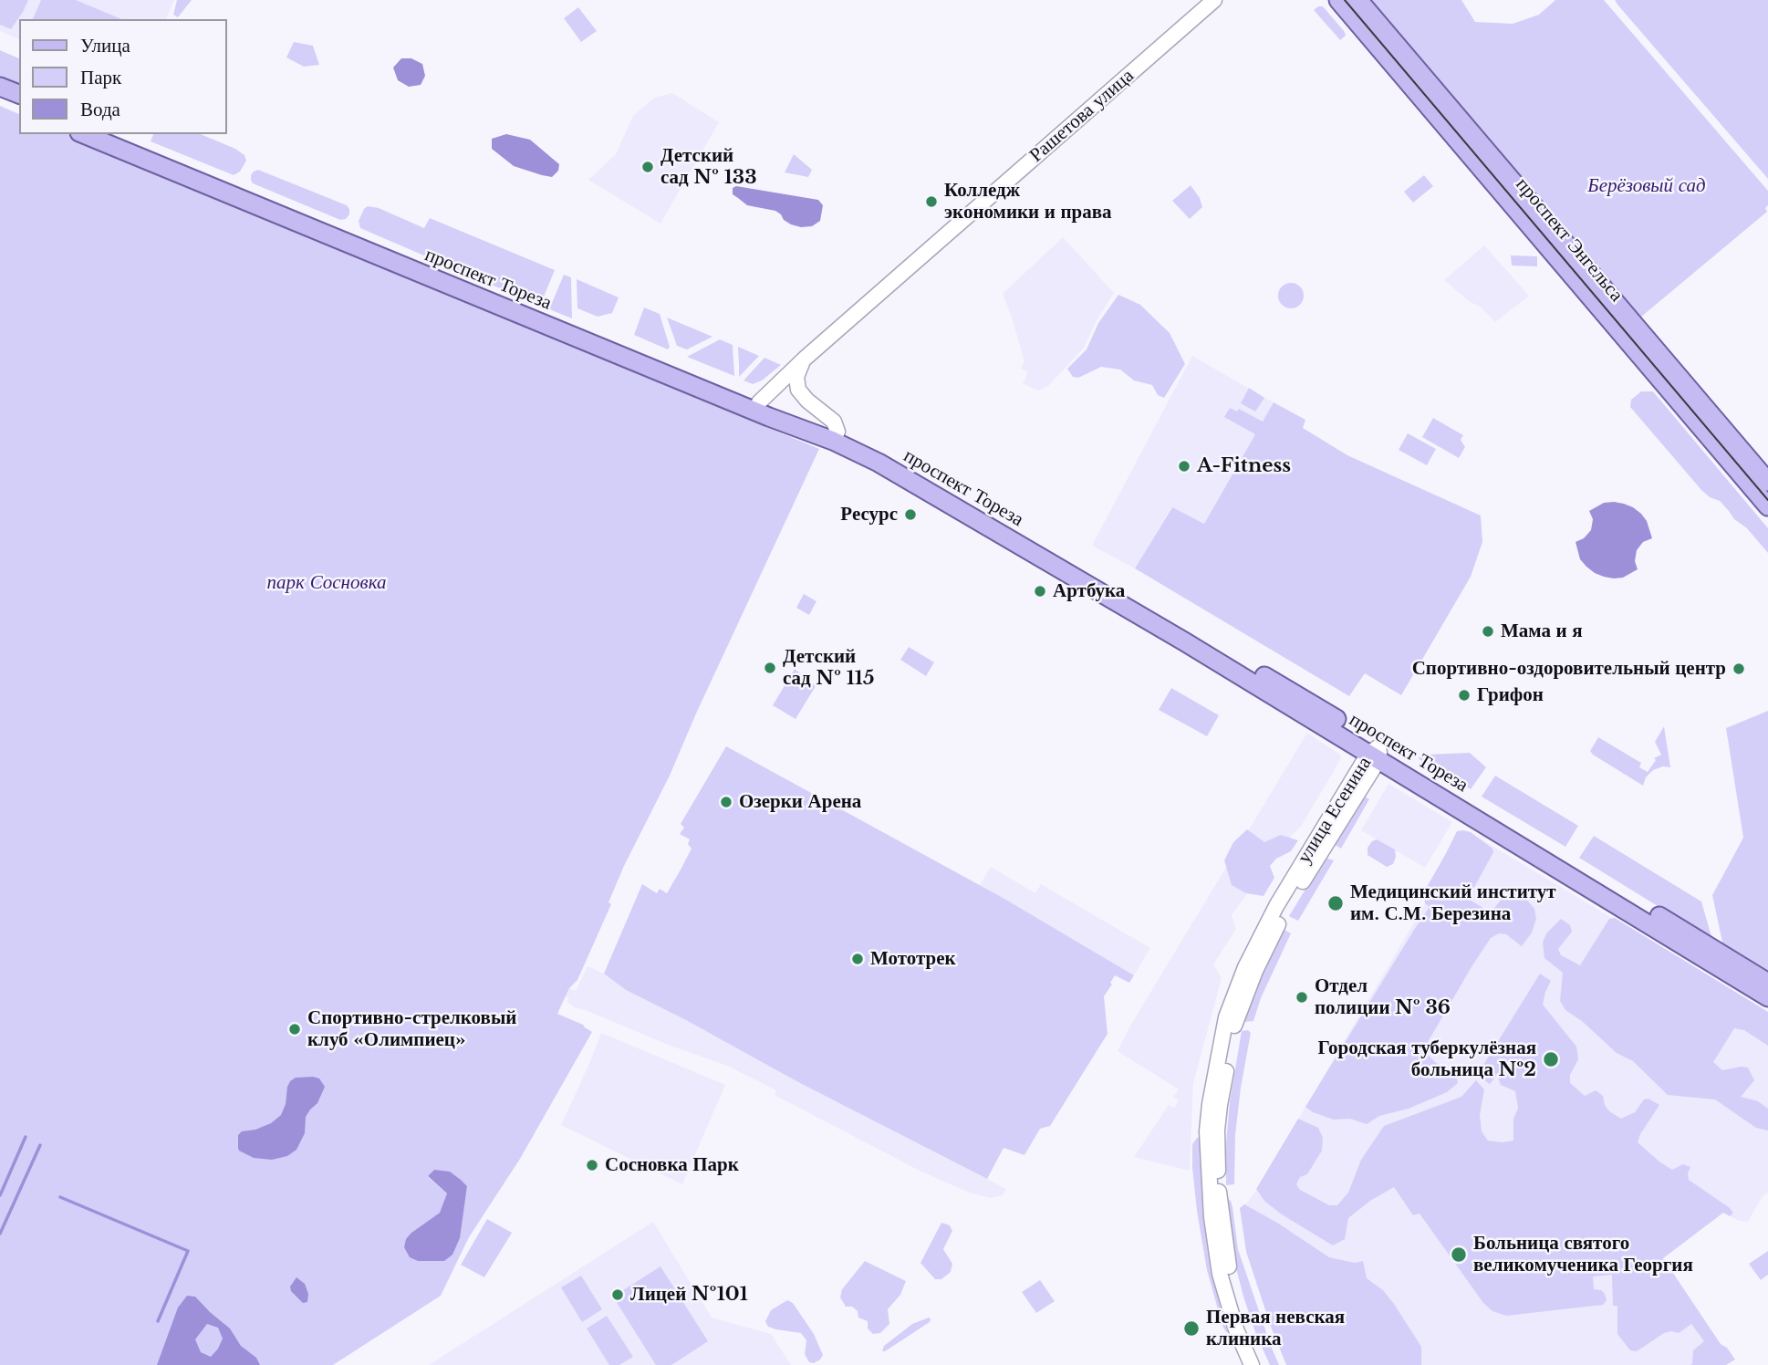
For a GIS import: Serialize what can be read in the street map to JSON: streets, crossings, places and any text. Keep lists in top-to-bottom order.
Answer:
{
  "streets": {
    "main road": ["проспект Энгельса", "проспект Тореза"],
    "street": ["Рашетова улица", "улица Есенина"]
  },
  "crossings": [
    ["Рашетова улица", "проспект Тореза"],
    ["проспект Тореза", "улица Есенина"]
  ],
  "parks": ["Берёзовый сад", "парк Сосновка"],
  "places": [
    "Детский сад № 133",
    "Колледж экономики и права",
    "A-Fitness",
    "Ресурс",
    "Артбука",
    "Мама и я",
    "Детский сад № 115",
    "Спортивно-оздоровительный центр",
    "Грифон",
    "Озерки Арена",
    "Медицинский институт им. С.М. Березина",
    "Мототрек",
    "Отдел полиции № 36",
    "Спортивно-стрелковый клуб «Олимпиец»",
    "Городская туберкулёзная больница №2",
    "Сосновка Парк",
    "Больница святого великомученика Георгия",
    "Лицей №101",
    "Первая невская клиника"
  ],
  "legend": ["Улица", "Парк", "Вода"]
}
